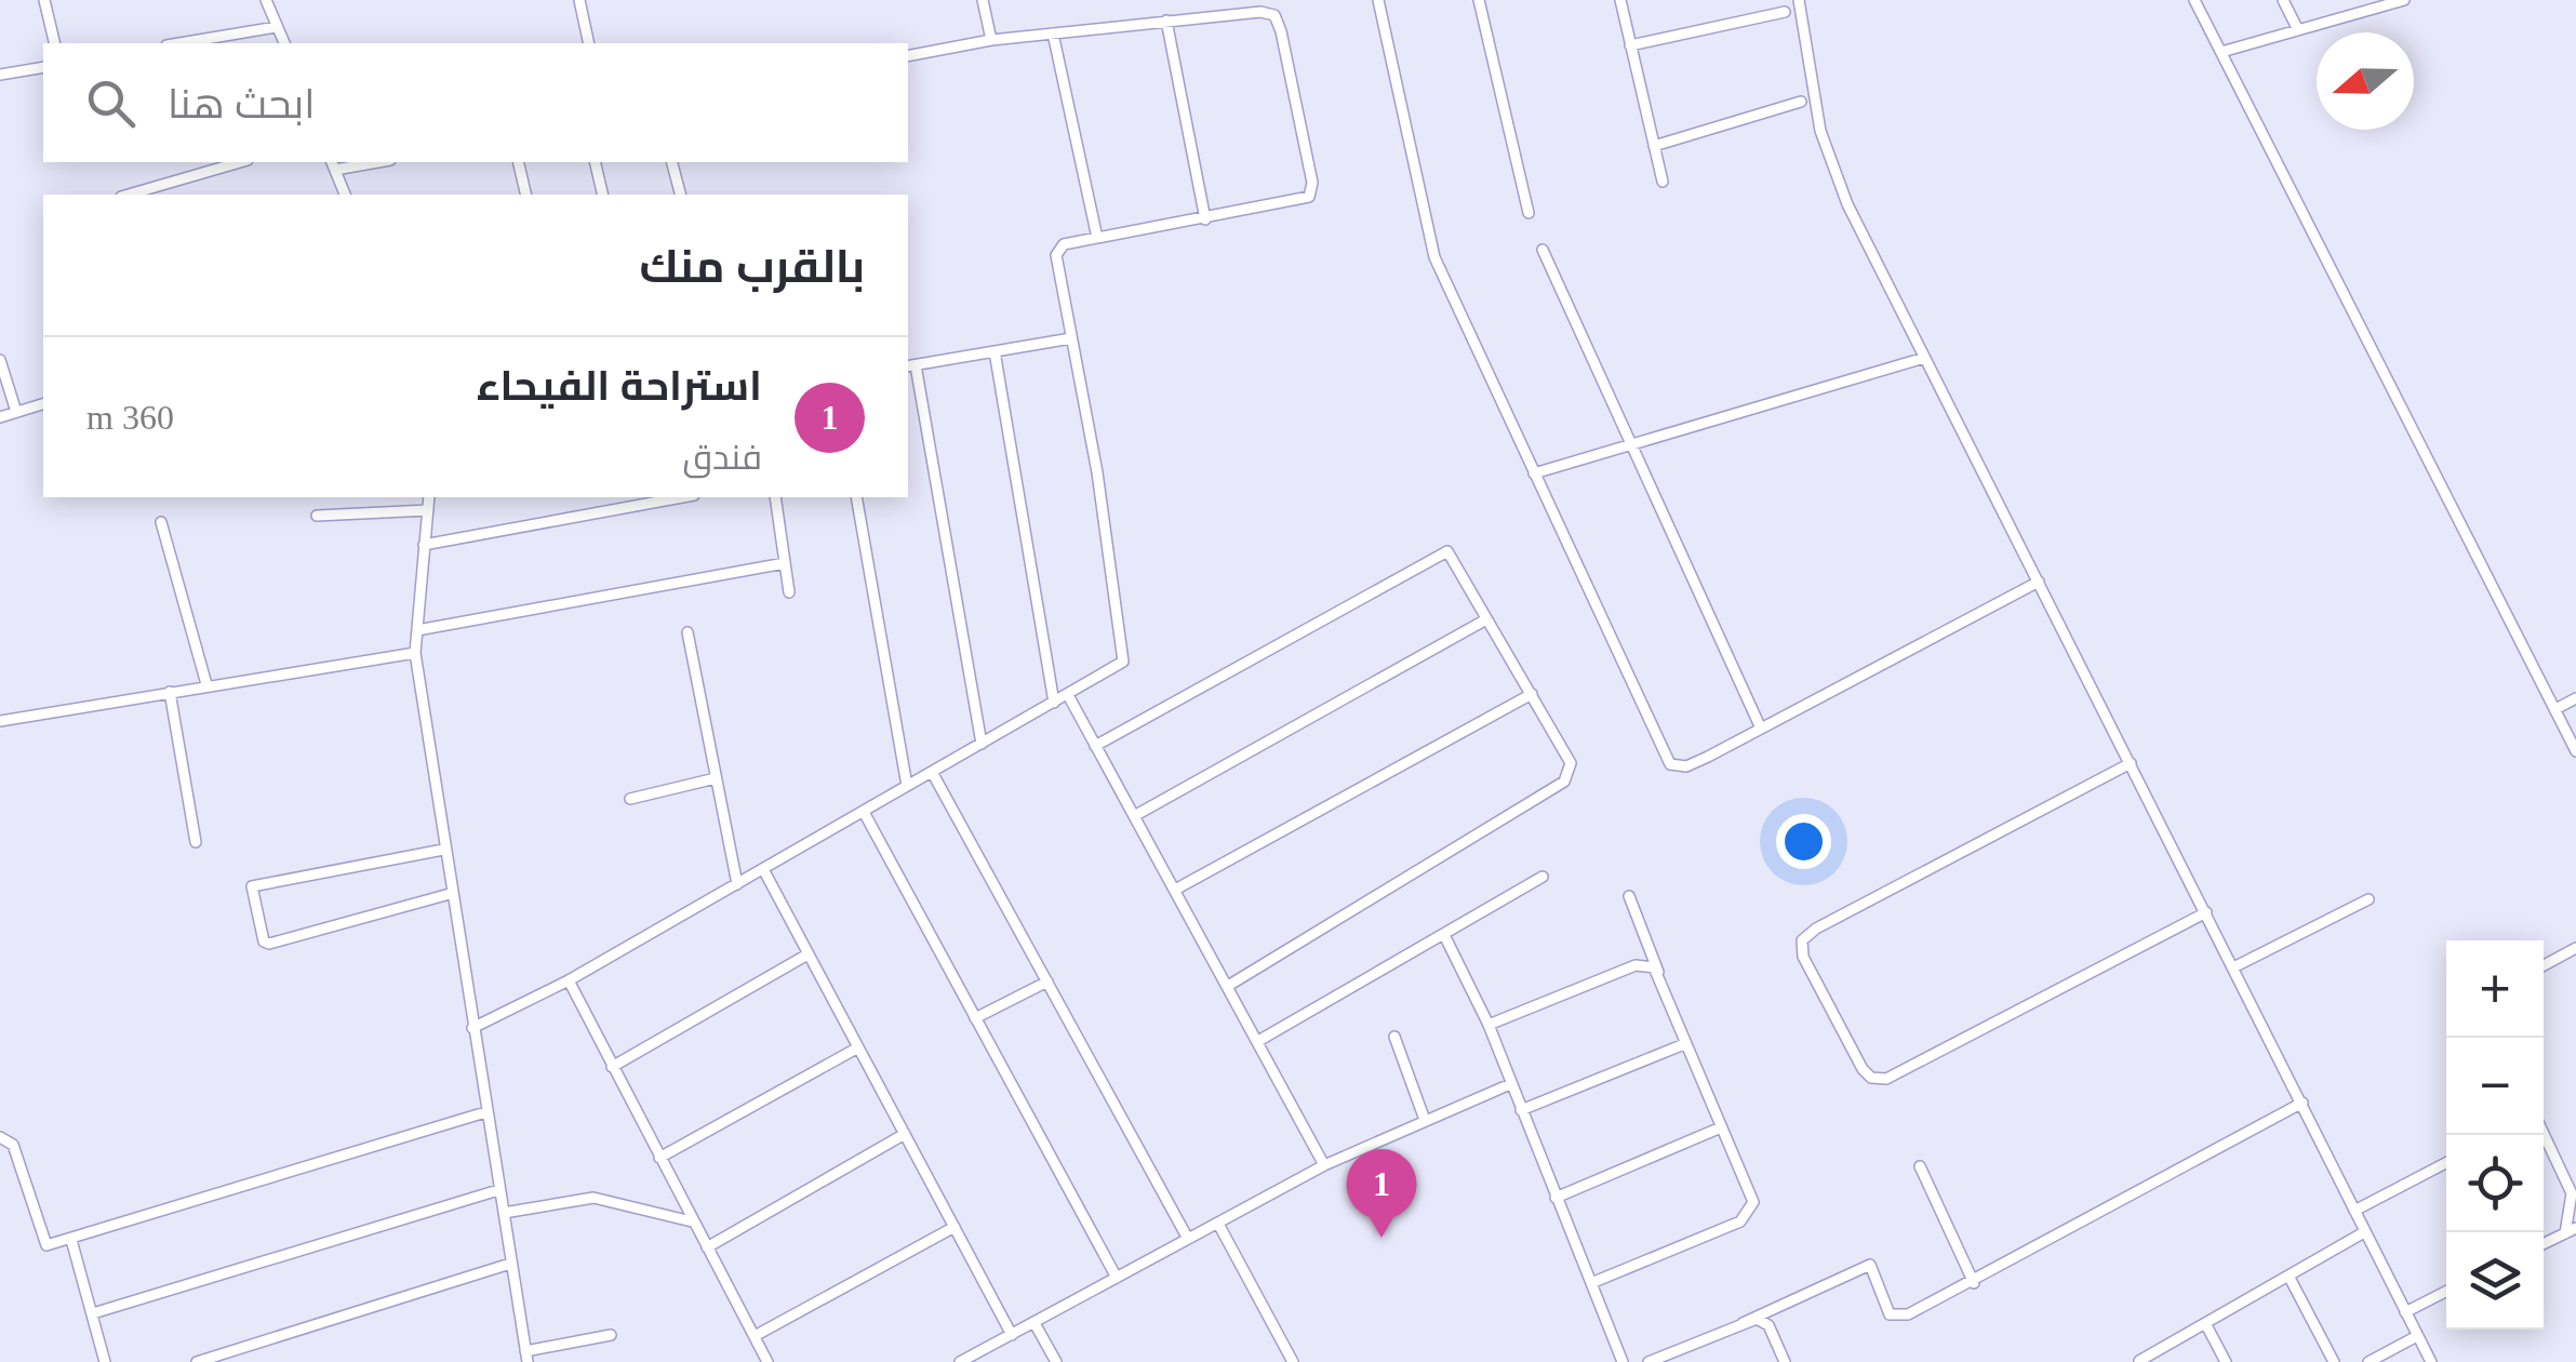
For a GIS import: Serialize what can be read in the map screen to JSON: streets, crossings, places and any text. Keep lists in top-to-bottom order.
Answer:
{
  "north": "left",
  "page": {
    "search": "ابحث هنا",
    "heading": "بالقرب منك",
    "list": [
      {
        "mark": "1",
        "name": "استراحة الفيحاء",
        "note": "فندق",
        "value": "360 m"
      }
    ],
    "map_buttons": ["+", "−"],
    "pins": "1"
  }
}
